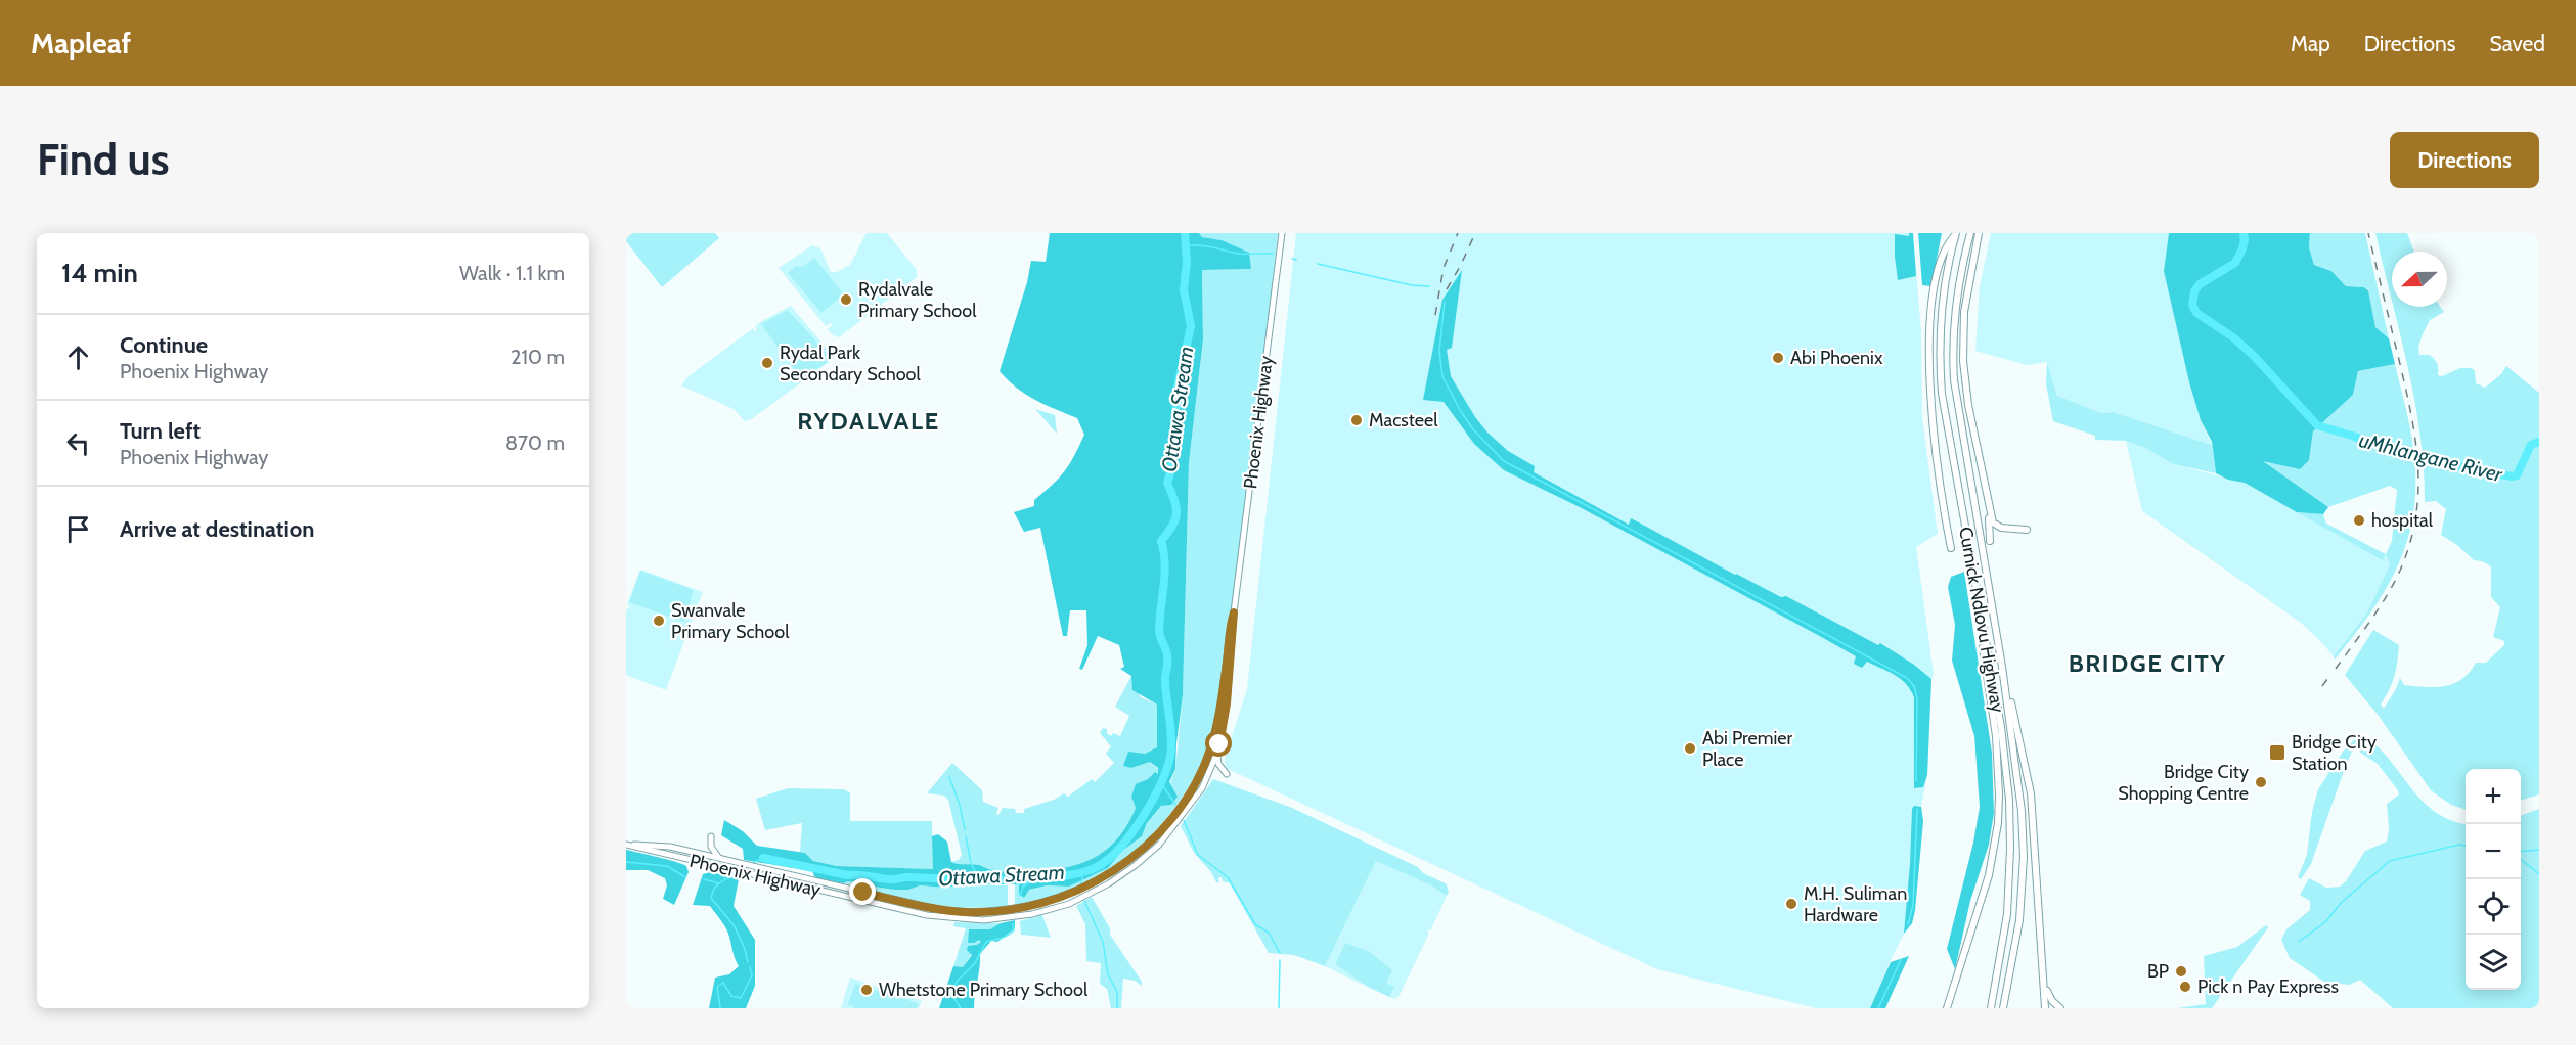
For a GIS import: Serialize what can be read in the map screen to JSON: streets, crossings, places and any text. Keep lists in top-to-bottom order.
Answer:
{
  "streets": {
    "main road": ["Phoenix Highway", "Curnick Ndlovu Highway"]
  },
  "districts": ["RYDALVALE", "BRIDGE CITY"],
  "water": ["Ottawa Stream", "uMhlangane River"],
  "places": {
    "other": [
      "Rydalvale Primary School",
      "Abi Phoenix",
      "Rydal Park Secondary School",
      "Macsteel",
      "hospital",
      "Swanvale Primary School",
      "Abi Premier Place",
      "Bridge City Shopping Centre",
      "M.H. Suliman Hardware",
      "BP",
      "Pick n Pay Express",
      "Whetstone Primary School"
    ],
    "transit": ["Bridge City Station"]
  },
  "north": "left",
  "page": {
    "header": "Mapleaf",
    "nav": ["Map", "Directions", "Saved"],
    "buttons": "Directions",
    "title": "Find us",
    "heading": ["14 min", "Walk · 1.1 km"],
    "list": [
      ["Continue", "Phoenix Highway", "210 m"],
      ["Turn left", "Phoenix Highway", "870 m"],
      "Arrive at destination"
    ],
    "map_buttons": ["+", "−"]
  }
}
